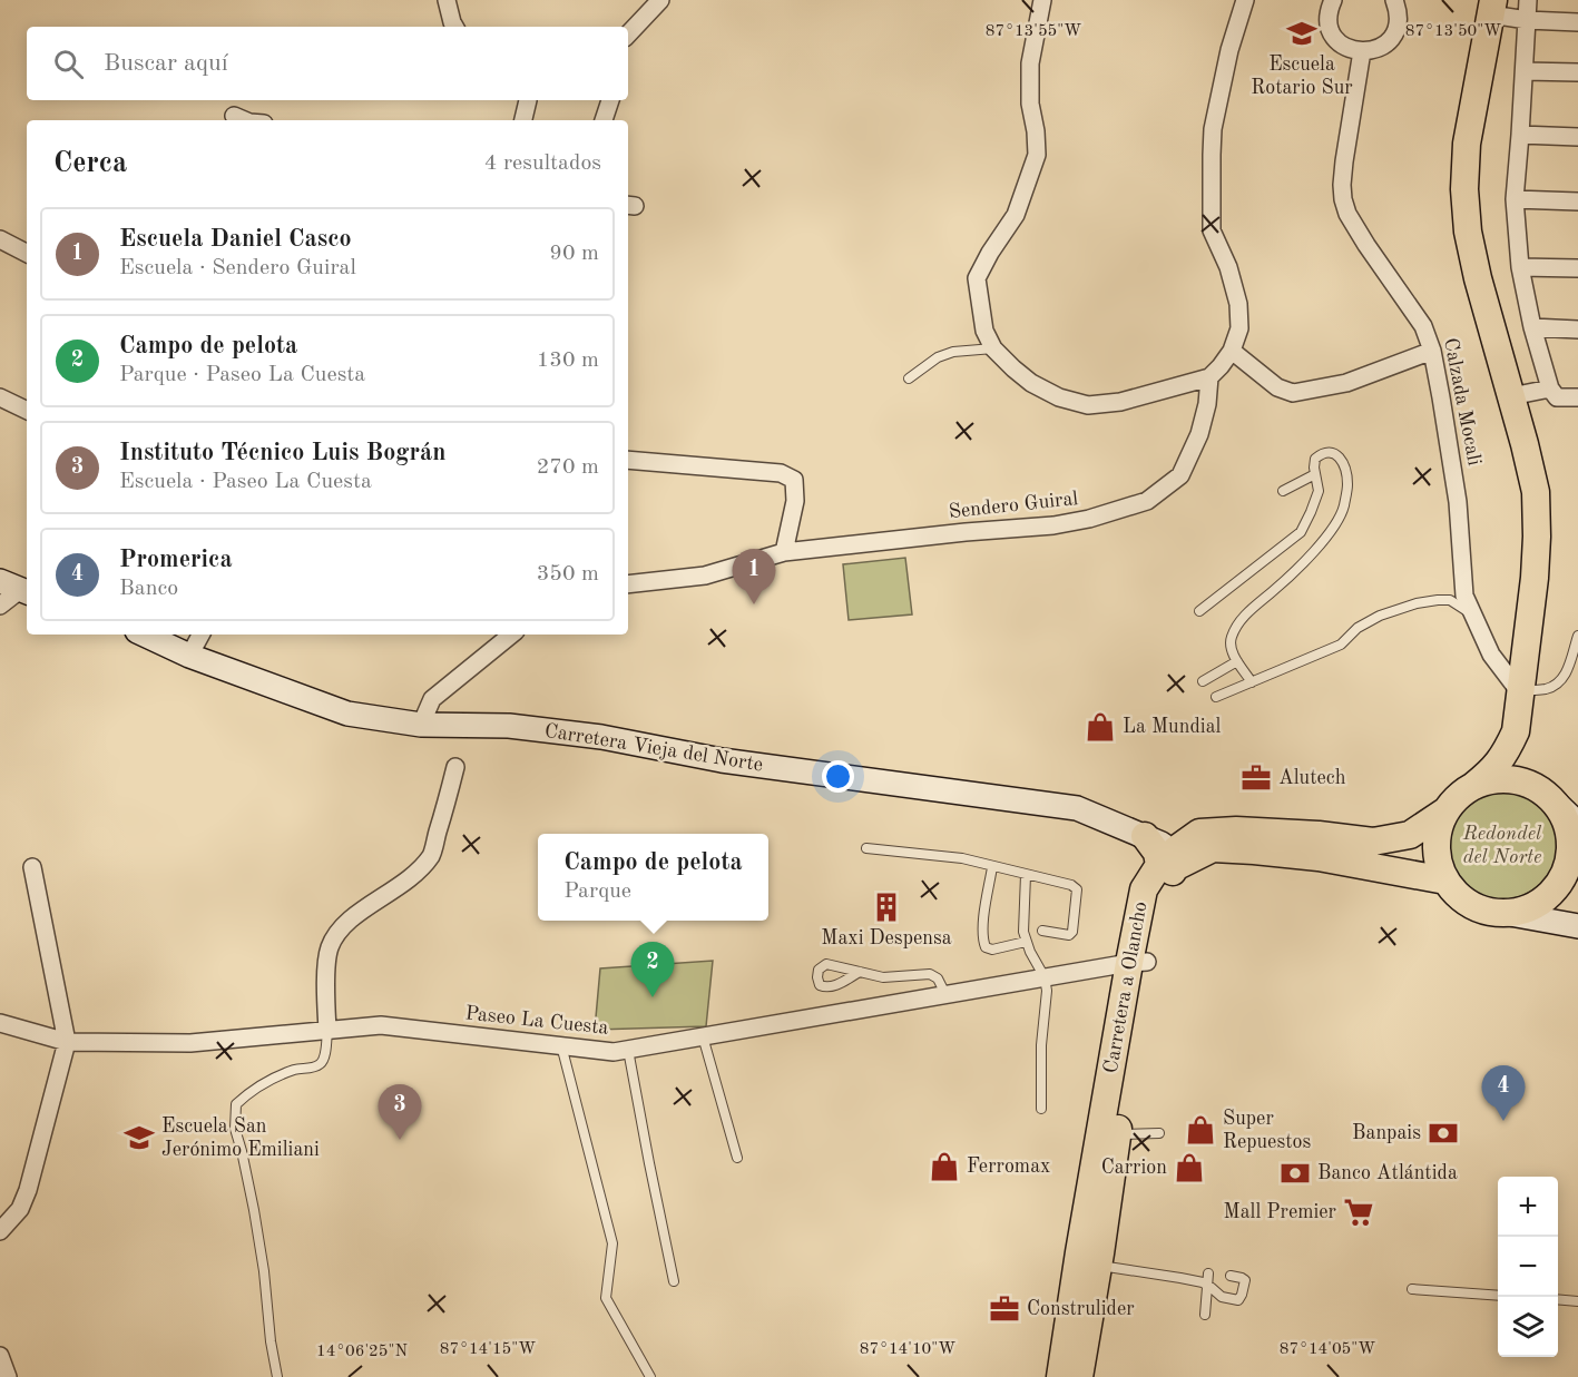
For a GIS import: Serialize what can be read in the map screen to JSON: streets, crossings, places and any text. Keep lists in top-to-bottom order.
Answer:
{
  "streets": {
    "main road": ["Carretera a Olancho"],
    "street": [
      "Calzada Mocali",
      "Sendero Guiral",
      "Carretera Vieja del Norte",
      "Paseo La Cuesta"
    ]
  },
  "crossings": [
    ["Carretera a Olancho", "Paseo La Cuesta"]
  ],
  "parks": ["Redondel del Norte"],
  "places": {
    "school or university": ["Escuela Rotario Sur", "Escuela San Jerónimo Emiliani"],
    "shop": [
      "La Mundial",
      "Super Repuestos",
      "Ferromax",
      "Carrion"
    ],
    "office": ["Alutech", "Construlider"],
    "building": ["Maxi Despensa"],
    "bank": ["Banpais", "Banco Atlántida"],
    "supermarket": ["Mall Premier"]
  },
  "page": {
    "search": "Buscar aquí",
    "heading": ["Cerca", "4 resultados"],
    "list": [
      {
        "mark": "1",
        "name": "Escuela Daniel Casco",
        "note": "Escuela · Sendero Guiral",
        "value": "90 m"
      },
      {
        "mark": "2",
        "name": "Campo de pelota",
        "note": "Parque · Paseo La Cuesta",
        "value": "130 m"
      },
      {
        "mark": "3",
        "name": "Instituto Técnico Luis Bográn",
        "note": "Escuela · Paseo La Cuesta",
        "value": "270 m"
      },
      {
        "mark": "4",
        "name": "Promerica",
        "note": "Banco",
        "value": "350 m"
      }
    ],
    "pins": [
      "1",
      "2",
      "4",
      "3"
    ],
    "popup": ["Campo de pelota", "Parque"],
    "map_buttons": ["+", "−"]
  },
  "coordinates": [
    "87°13'55\"W",
    "87°13'50\"W",
    "87°14'15\"W",
    "87°14'10\"W",
    "87°14'05\"W",
    "14°06'25\"N"
  ]
}
